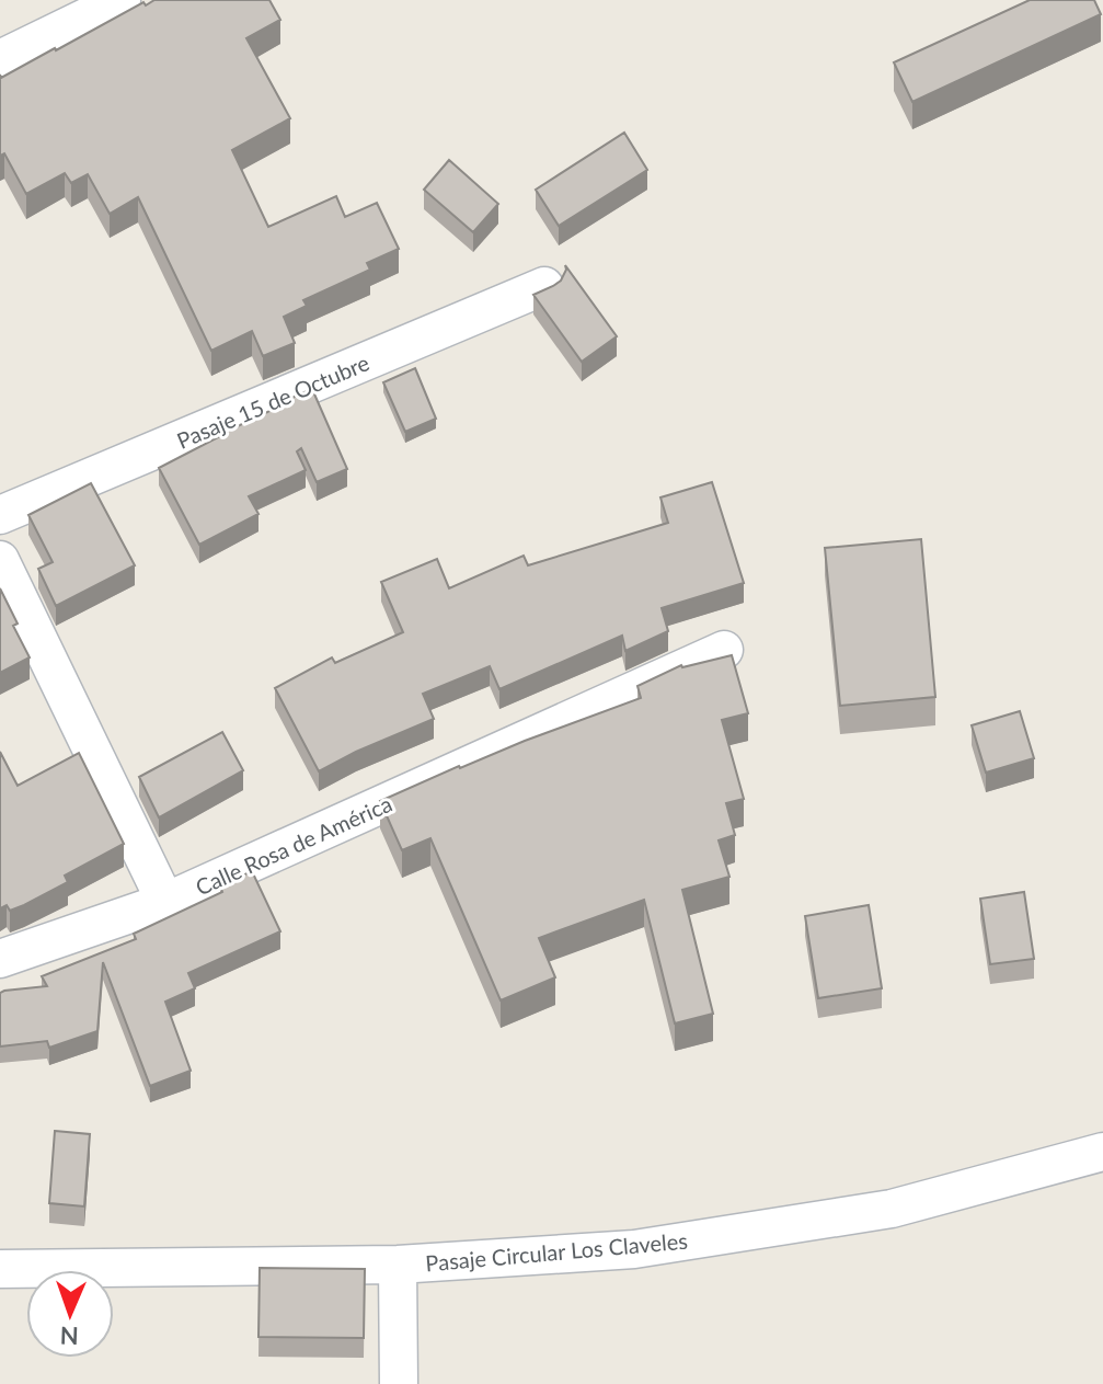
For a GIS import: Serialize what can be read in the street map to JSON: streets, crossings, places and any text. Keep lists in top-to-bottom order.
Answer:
{
  "streets": {
    "street": ["Pasaje 15 de Octubre", "Calle Rosa de América", "Pasaje Circular Los Claveles"]
  },
  "north": "bottom"
}
